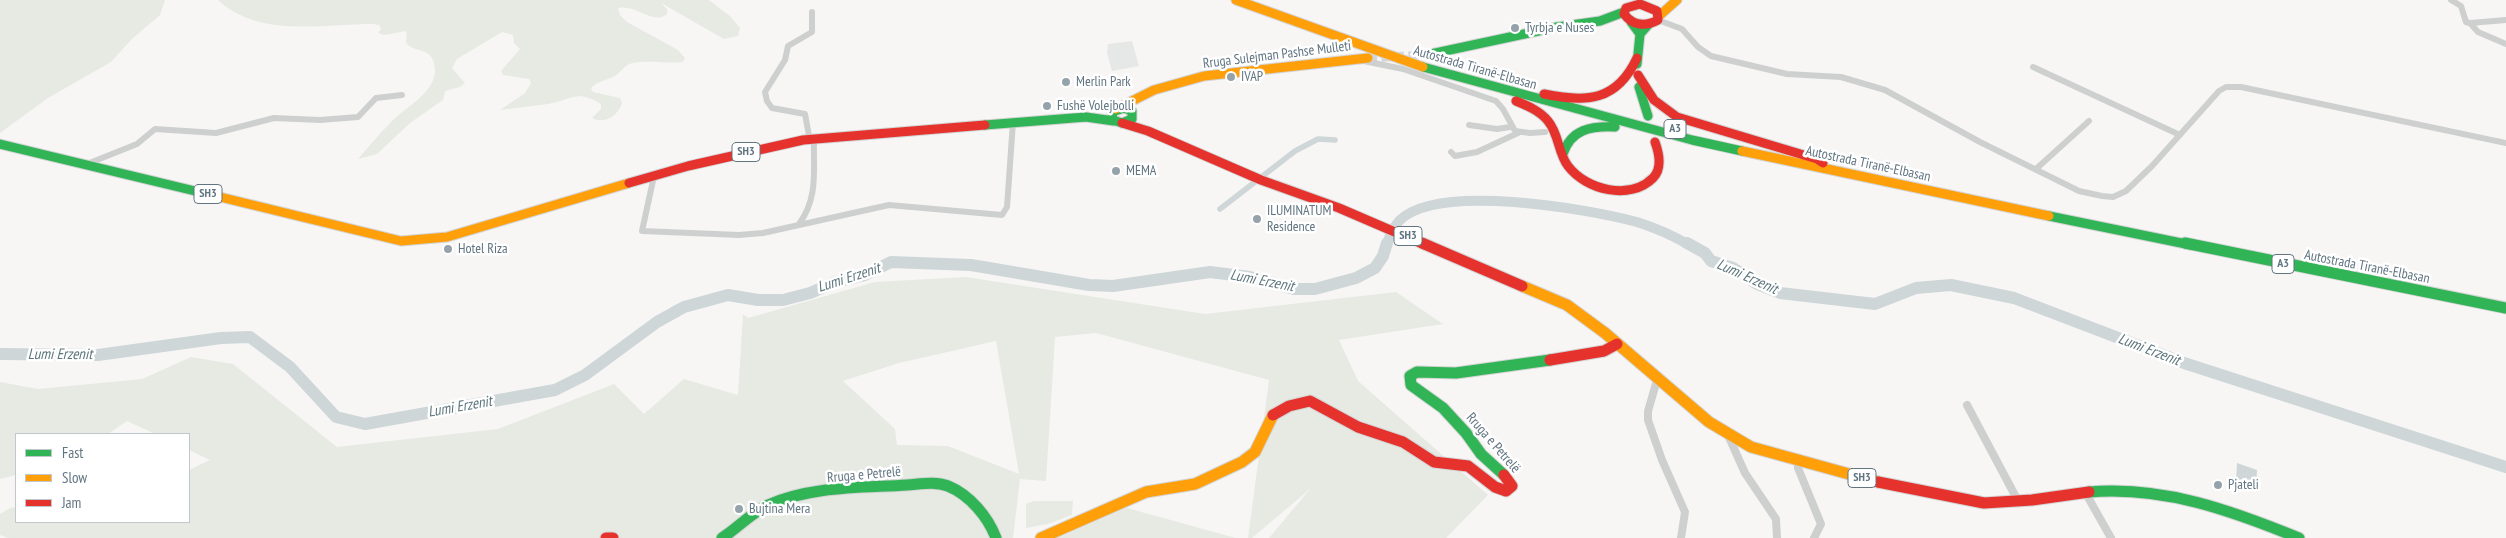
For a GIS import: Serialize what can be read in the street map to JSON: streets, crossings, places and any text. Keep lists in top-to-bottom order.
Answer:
{
  "streets": {
    "main road": [
      "Rruga Sulejman Pashse Mulleti",
      "Autostrada Tiranë-Elbasan",
      "A3",
      "SH3",
      "Rruga e Petrelë"
    ]
  },
  "crossings": [
    ["Rruga Sulejman Pashse Mulleti", "SH3"],
    ["Autostrada Tiranë-Elbasan", "A3"],
    ["SH3", "Rruga e Petrelë"]
  ],
  "water": ["Lumi Erzenit"],
  "places": [
    "Tyrbja e Nuses",
    "IVAP",
    "Merlin Park",
    "Fushë Volejbolli",
    "MEMA",
    "ILUMINATUM Residence",
    "Hotel Riza",
    "Pjateli",
    "Bujtina Mera"
  ],
  "legend": ["Fast", "Slow", "Jam"]
}
